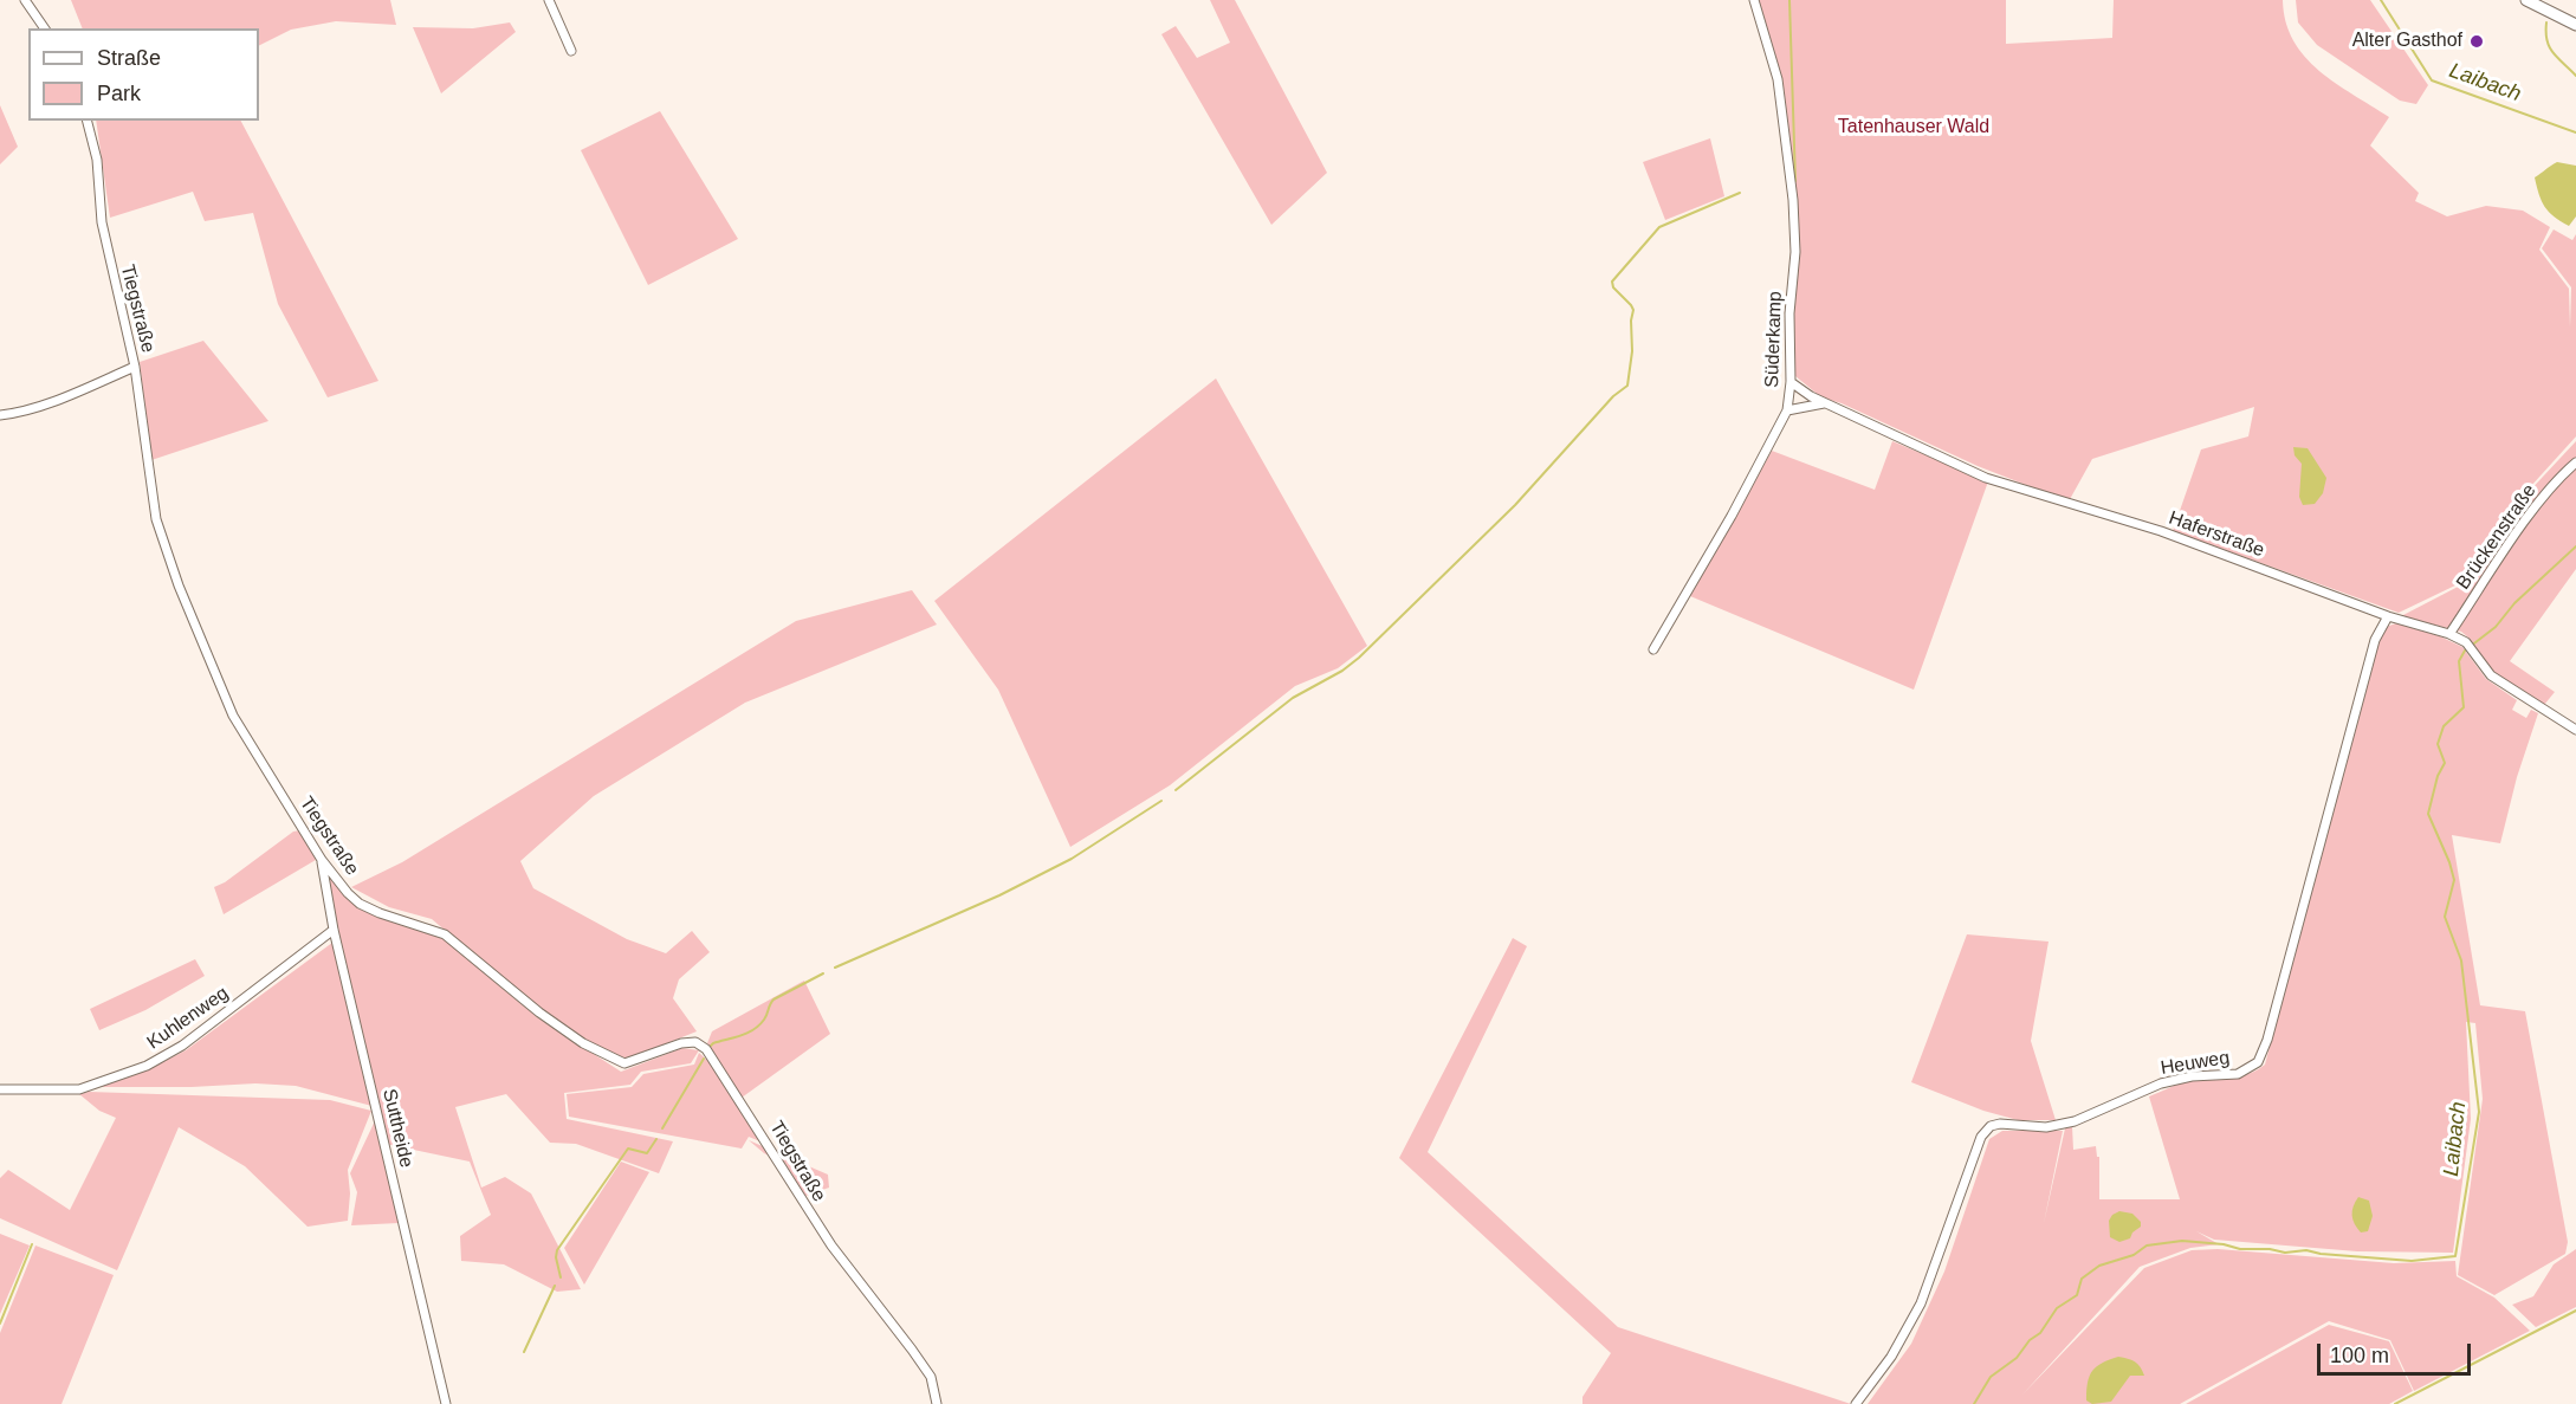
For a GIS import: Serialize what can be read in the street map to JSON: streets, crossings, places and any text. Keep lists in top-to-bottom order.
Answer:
{
  "streets": {
    "street": [
      "Tiegstraße",
      "Süderkamp",
      "Haferstraße",
      "Brückenstraße",
      "Kuhlenweg",
      "Heuweg",
      "Suttheide"
    ]
  },
  "crossings": [
    ["Tiegstraße", "Suttheide"],
    ["Süderkamp", "Haferstraße"],
    ["Haferstraße", "Brückenstraße"],
    ["Haferstraße", "Heuweg"],
    ["Kuhlenweg", "Suttheide"]
  ],
  "water": ["Laibach"],
  "parks": ["Tatenhauser Wald"],
  "places": ["Alter Gasthof"],
  "legend": ["Straße", "Park"],
  "scale_bar": "100 m"
}
